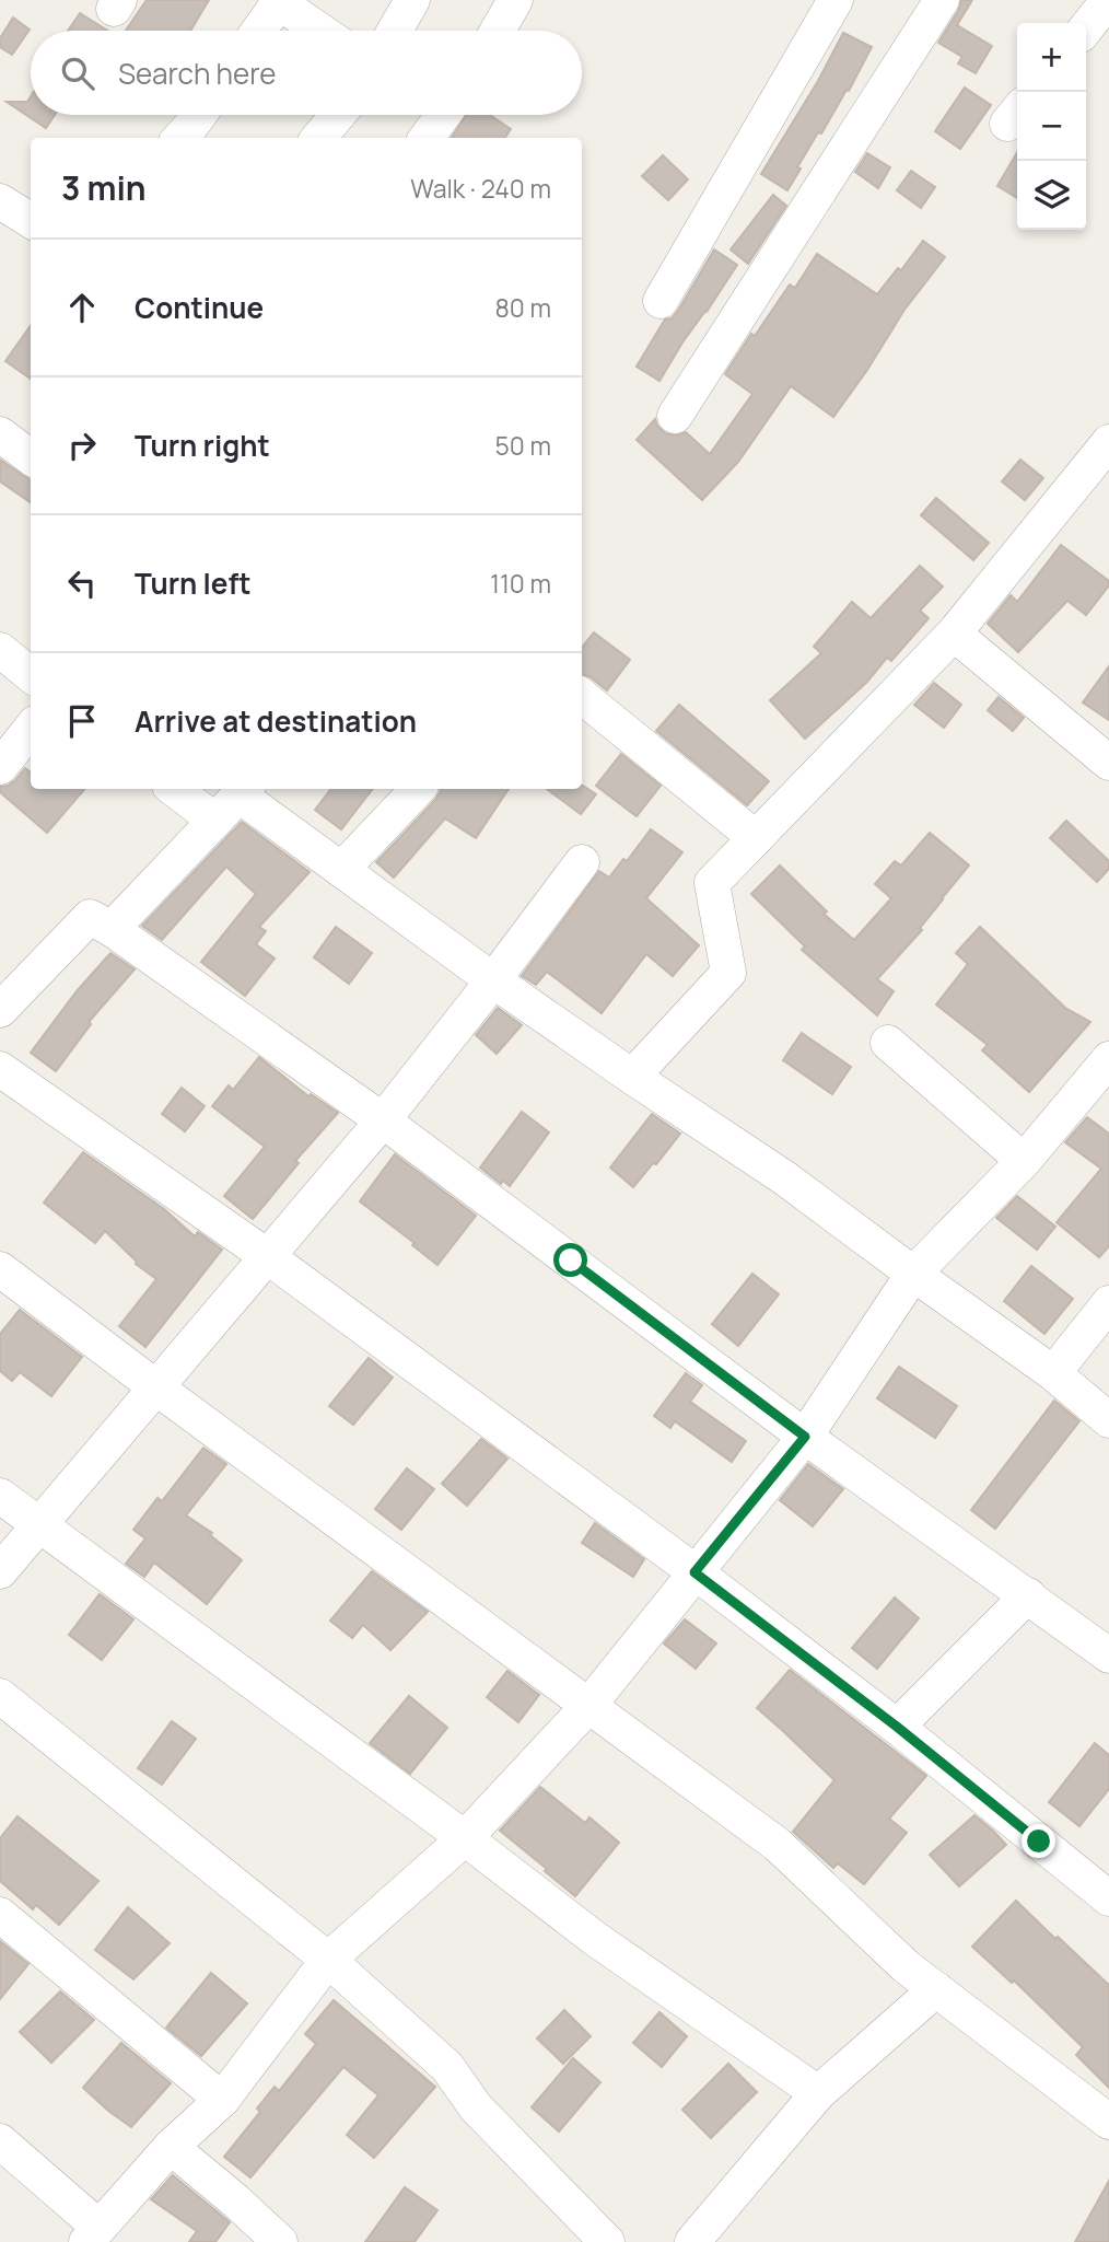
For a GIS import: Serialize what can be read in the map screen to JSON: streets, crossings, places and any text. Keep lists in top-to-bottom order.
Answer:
{
  "page": {
    "map_buttons": ["+", "−"],
    "search": "Search here",
    "heading": ["3 min", "Walk · 240 m"],
    "list": [
      ["Continue", "80 m"],
      ["Turn right", "50 m"],
      ["Turn left", "110 m"],
      "Arrive at destination"
    ]
  }
}
